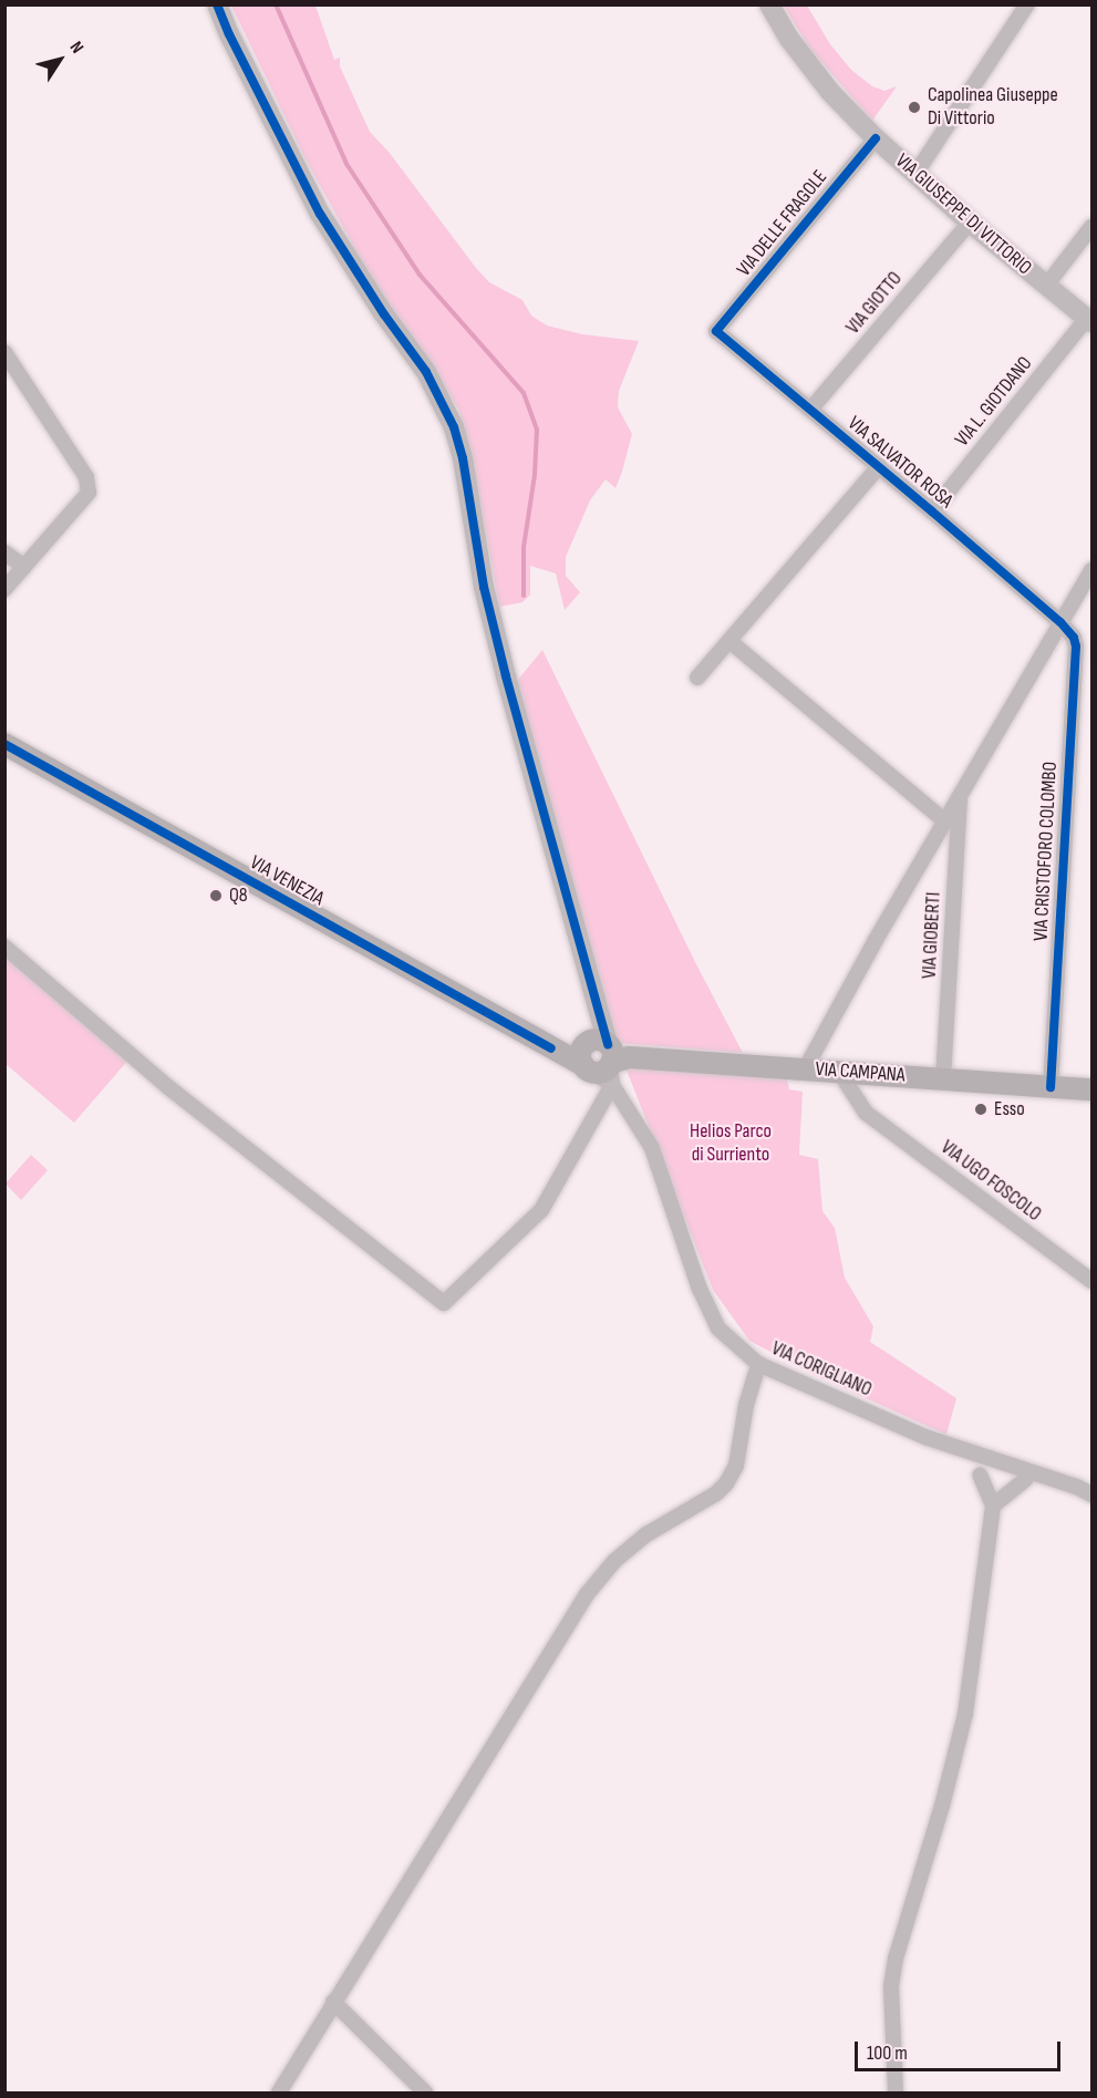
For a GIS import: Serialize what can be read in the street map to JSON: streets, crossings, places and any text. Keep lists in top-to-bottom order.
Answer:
{
  "streets": {
    "main road": ["VIA VENEZIA", "VIA CAMPANA"],
    "street": [
      "VIA GIUSEPPE DI VITTORIO",
      "VIA DELLE FRAGOLE",
      "VIA GIOTTO",
      "VIA L. GIOTDANO",
      "VIA SALVATOR ROSA",
      "VIA CRISTOFORO COLOMBO",
      "VIA GIOBERTI",
      "VIA UGO FOSCOLO",
      "VIA CORIGLIANO"
    ]
  },
  "crossings": [
    ["VIA GIUSEPPE DI VITTORIO", "VIA DELLE FRAGOLE"],
    ["VIA GIUSEPPE DI VITTORIO", "VIA GIOTTO"],
    ["VIA GIUSEPPE DI VITTORIO", "VIA L. GIOTDANO"],
    ["VIA DELLE FRAGOLE", "VIA SALVATOR ROSA"],
    ["VIA GIOTTO", "VIA SALVATOR ROSA"],
    ["VIA L. GIOTDANO", "VIA SALVATOR ROSA"],
    ["VIA SALVATOR ROSA", "VIA CRISTOFORO COLOMBO"],
    ["VIA CRISTOFORO COLOMBO", "VIA CAMPANA"],
    ["VIA VENEZIA", "VIA CAMPANA"],
    ["VIA GIOBERTI", "VIA CAMPANA"],
    ["VIA CAMPANA", "VIA UGO FOSCOLO"],
    ["VIA CAMPANA", "VIA CORIGLIANO"]
  ],
  "parks": ["Helios Parco di Surriento"],
  "places": ["Capolinea Giuseppe Di Vittorio", "Q8", "Esso"],
  "scale_bar": "100 m",
  "north": "top right"
}
